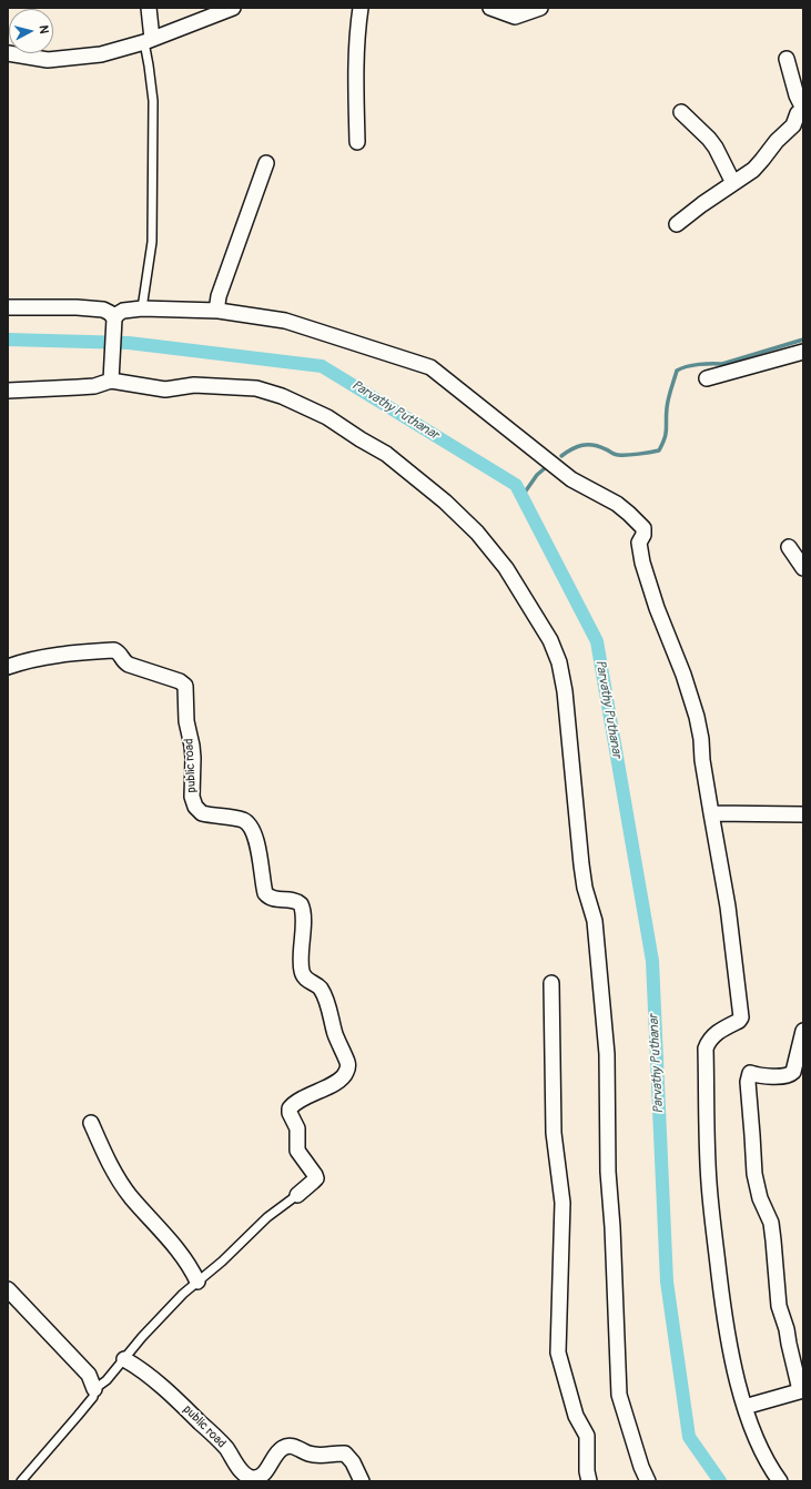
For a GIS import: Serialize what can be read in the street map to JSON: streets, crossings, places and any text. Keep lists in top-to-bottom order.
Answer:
{
  "streets": {
    "street": ["public road"]
  },
  "water": ["Parvathy Puthanar"],
  "north": "right"
}
